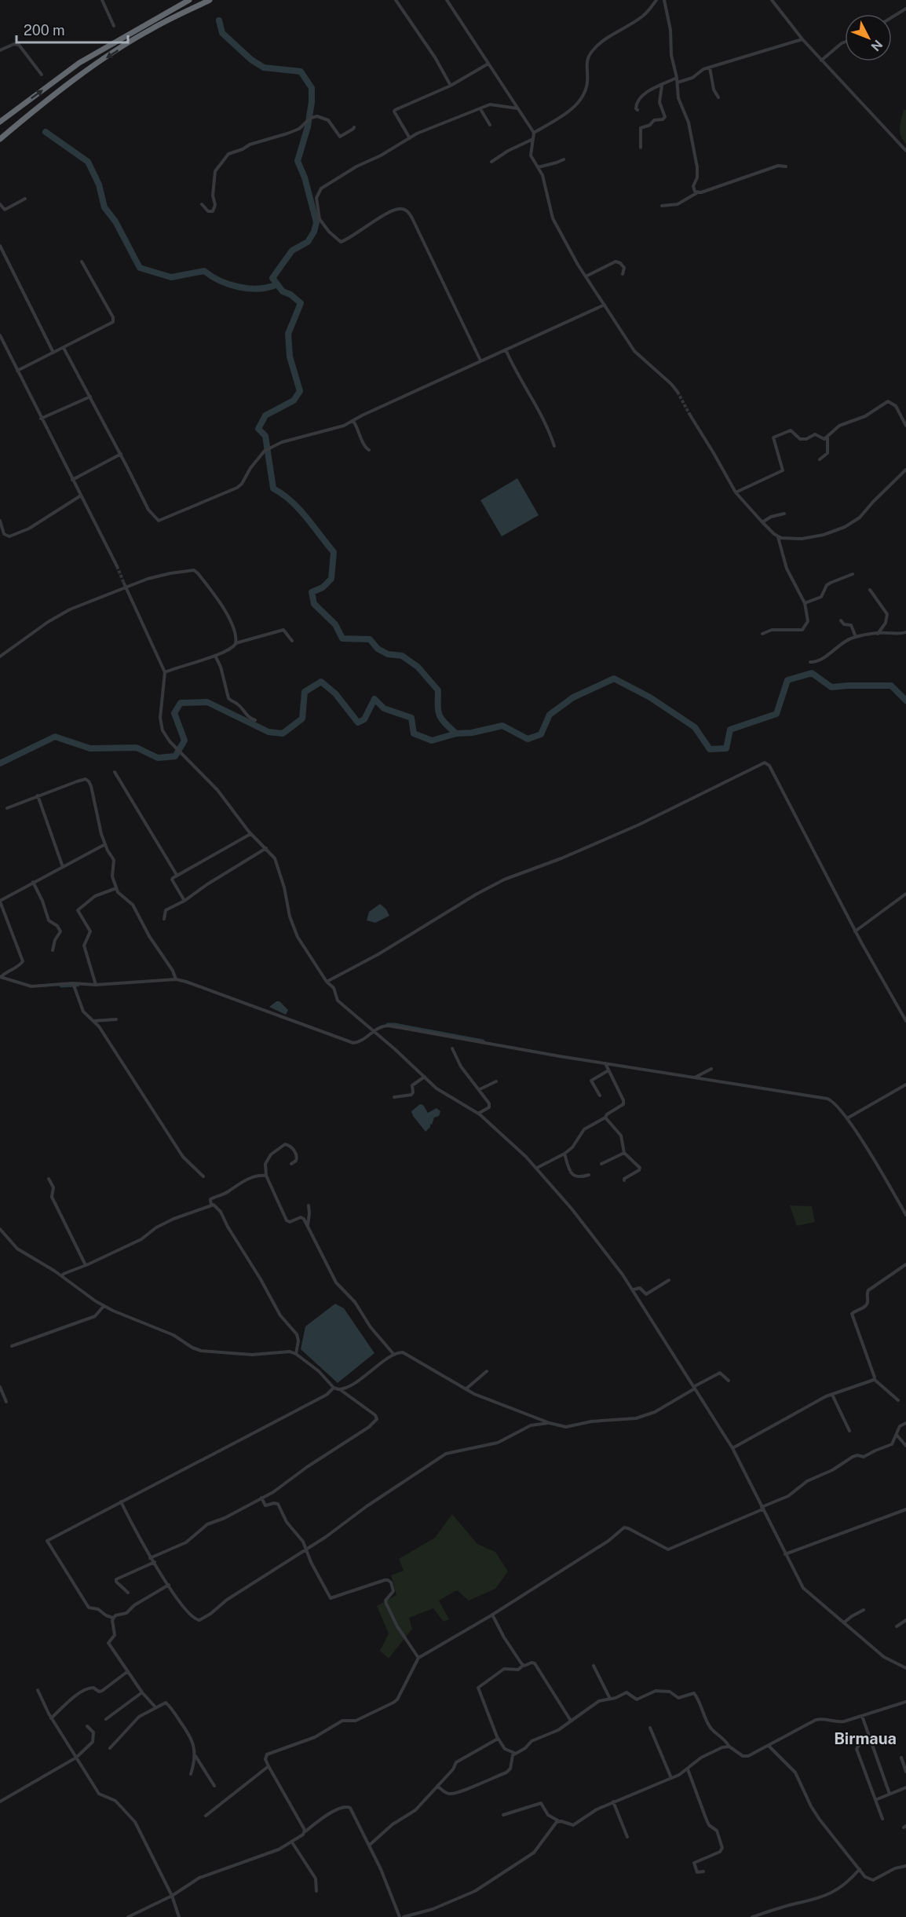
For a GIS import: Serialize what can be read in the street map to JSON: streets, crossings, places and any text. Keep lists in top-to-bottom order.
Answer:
{
  "districts": ["Birmaua"],
  "scale_bar": "200 m",
  "north": "bottom right"
}
